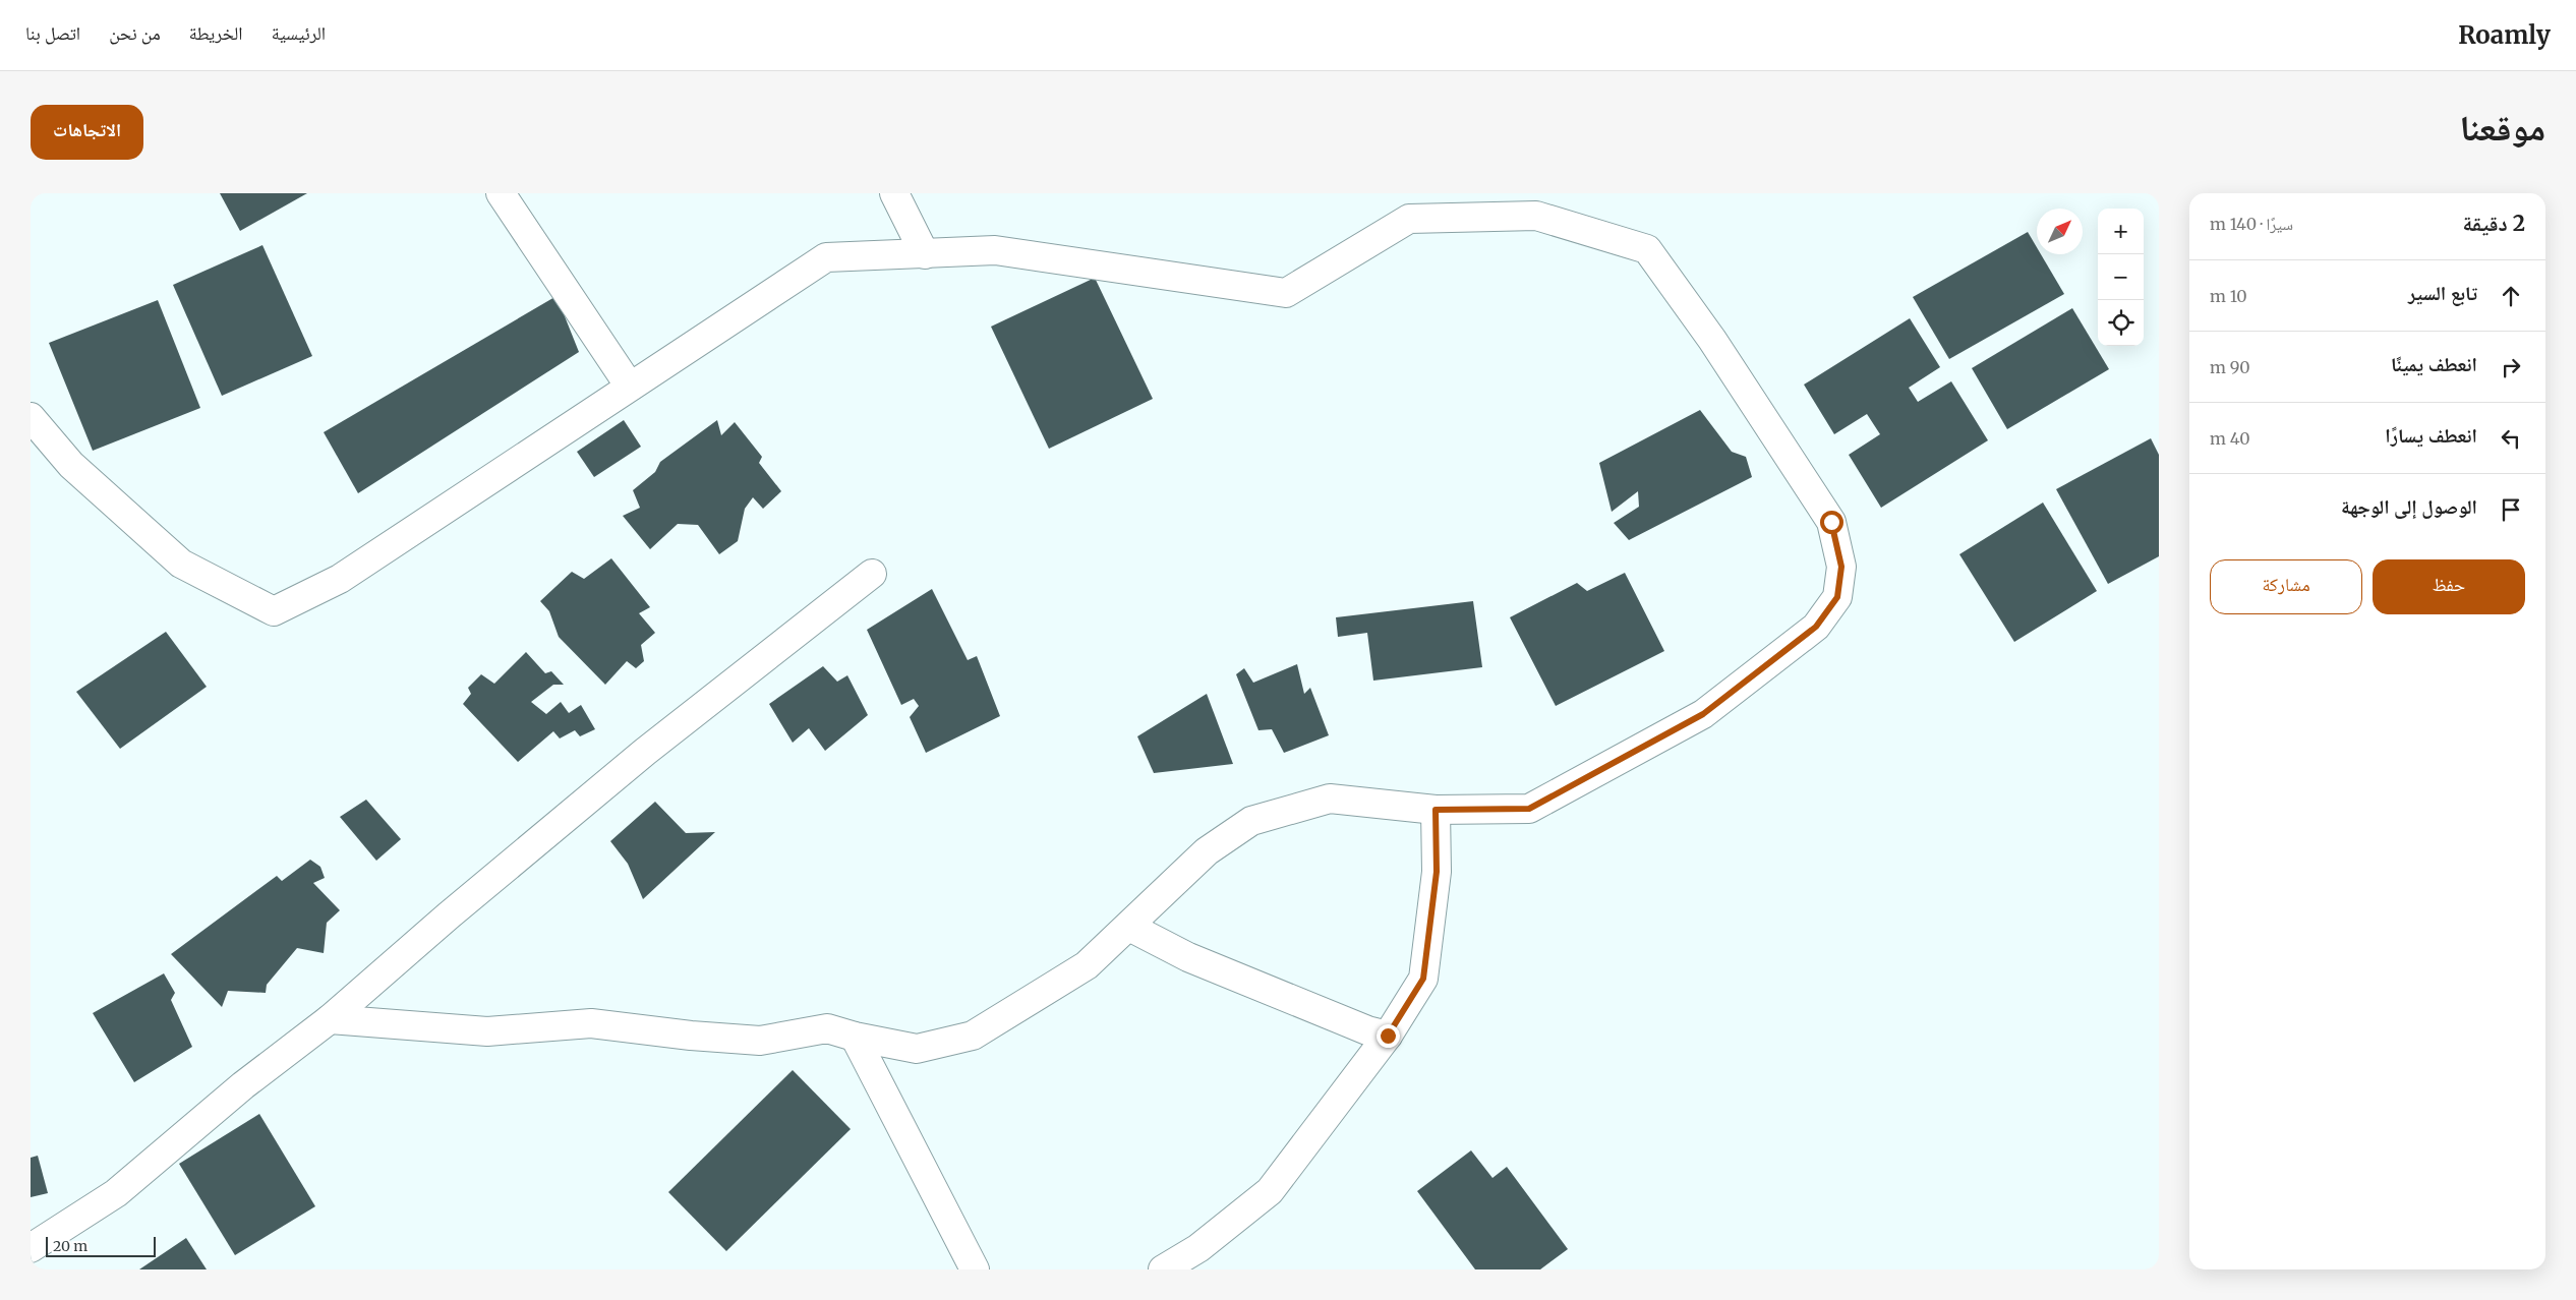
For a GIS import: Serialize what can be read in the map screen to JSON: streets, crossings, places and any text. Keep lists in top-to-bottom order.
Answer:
{
  "scale_bar": "20 m",
  "north": "top right",
  "page": {
    "header": "Roamly",
    "nav": [
      "الرئيسية",
      "الخريطة",
      "من نحن",
      "اتصل بنا"
    ],
    "title": "موقعنا",
    "buttons": [
      "الاتجاهات",
      ["حفظ", "مشاركة"]
    ],
    "heading": ["2 دقيقة", "سيرًا · 140 m"],
    "map_buttons": ["+", "−"],
    "list": [
      ["تابع السير", "10 m"],
      ["انعطف يمينًا", "90 m"],
      ["انعطف يسارًا", "40 m"],
      "الوصول إلى الوجهة"
    ],
    "scale": "20 m"
  }
}
